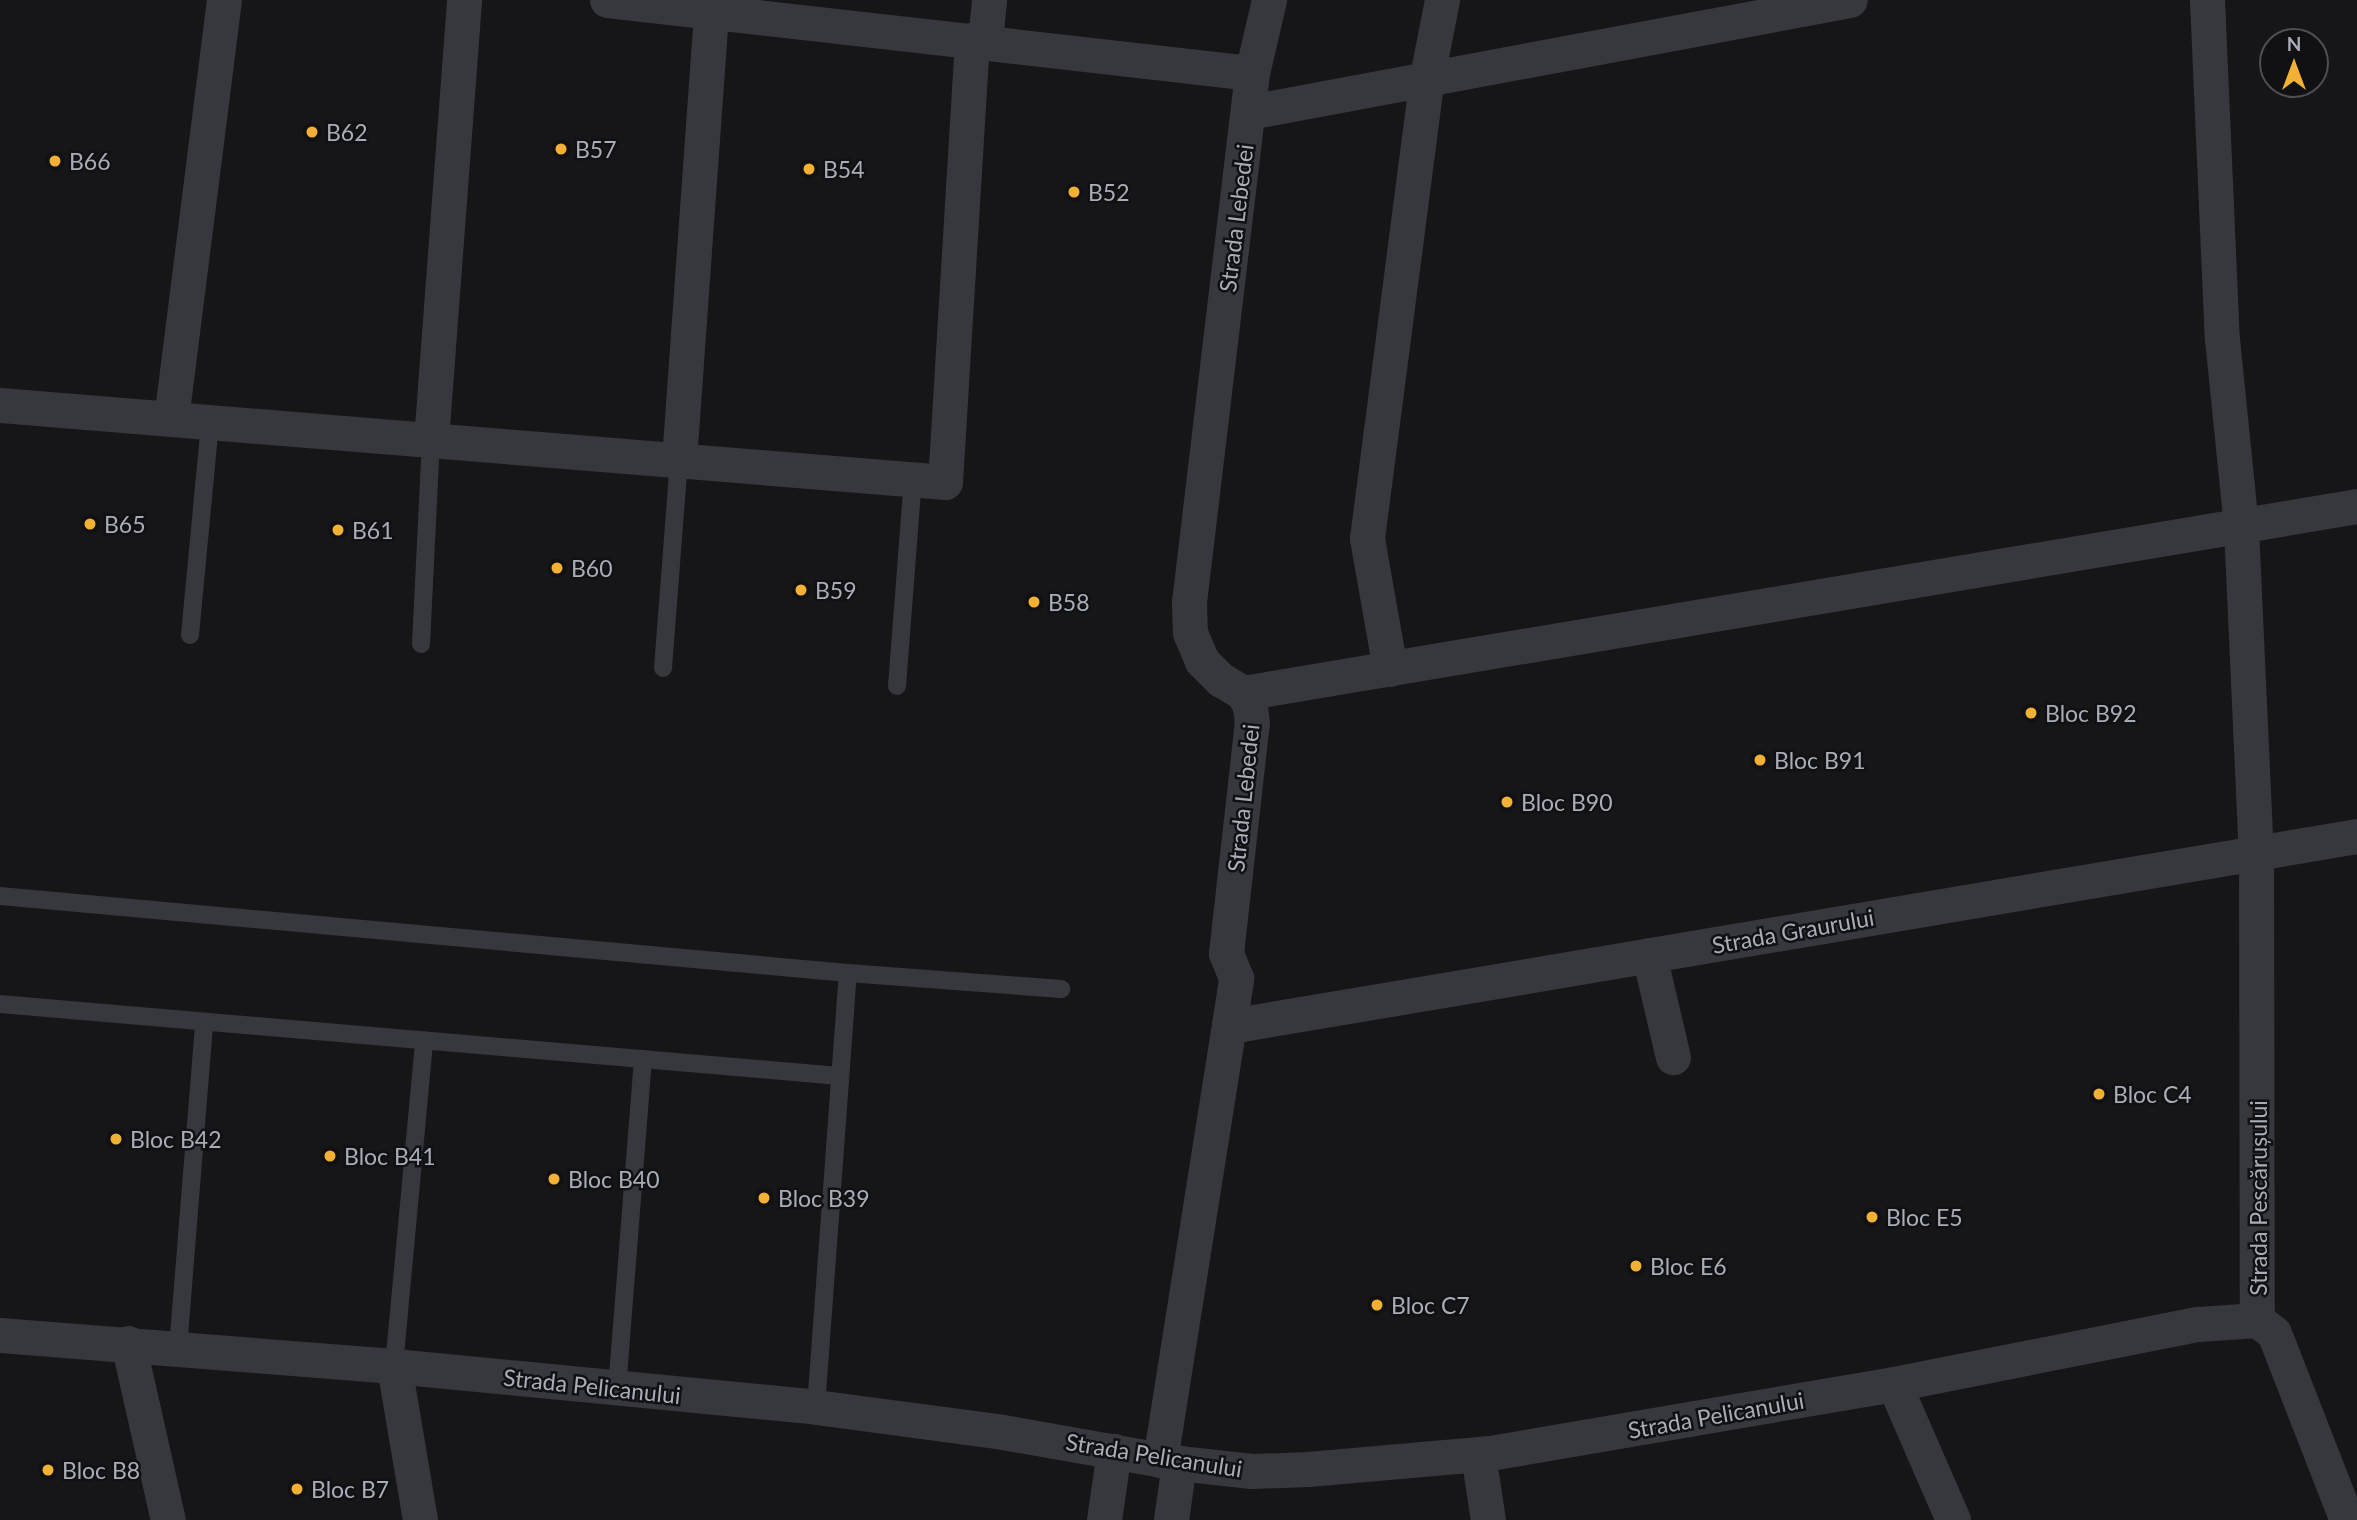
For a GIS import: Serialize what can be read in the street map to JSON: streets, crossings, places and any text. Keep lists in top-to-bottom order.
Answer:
{
  "streets": {
    "street": [
      "Strada Lebedei",
      "Strada Graurului",
      "Strada Pescărușului",
      "Strada Pelicanului"
    ]
  },
  "crossings": [
    ["Strada Lebedei", "Strada Graurului"],
    ["Strada Lebedei", "Strada Pelicanului"],
    ["Strada Graurului", "Strada Pescărușului"],
    ["Strada Pescărușului", "Strada Pelicanului"]
  ],
  "places": [
    "B62",
    "B57",
    "B66",
    "B54",
    "B52",
    "B65",
    "B61",
    "B60",
    "B59",
    "B58",
    "Bloc B92",
    "Bloc B91",
    "Bloc B90",
    "Bloc C4",
    "Bloc B42",
    "Bloc B41",
    "Bloc B40",
    "Bloc B39",
    "Bloc E5",
    "Bloc E6",
    "Bloc C7",
    "Bloc B8",
    "Bloc B7"
  ],
  "north": "top"
}
